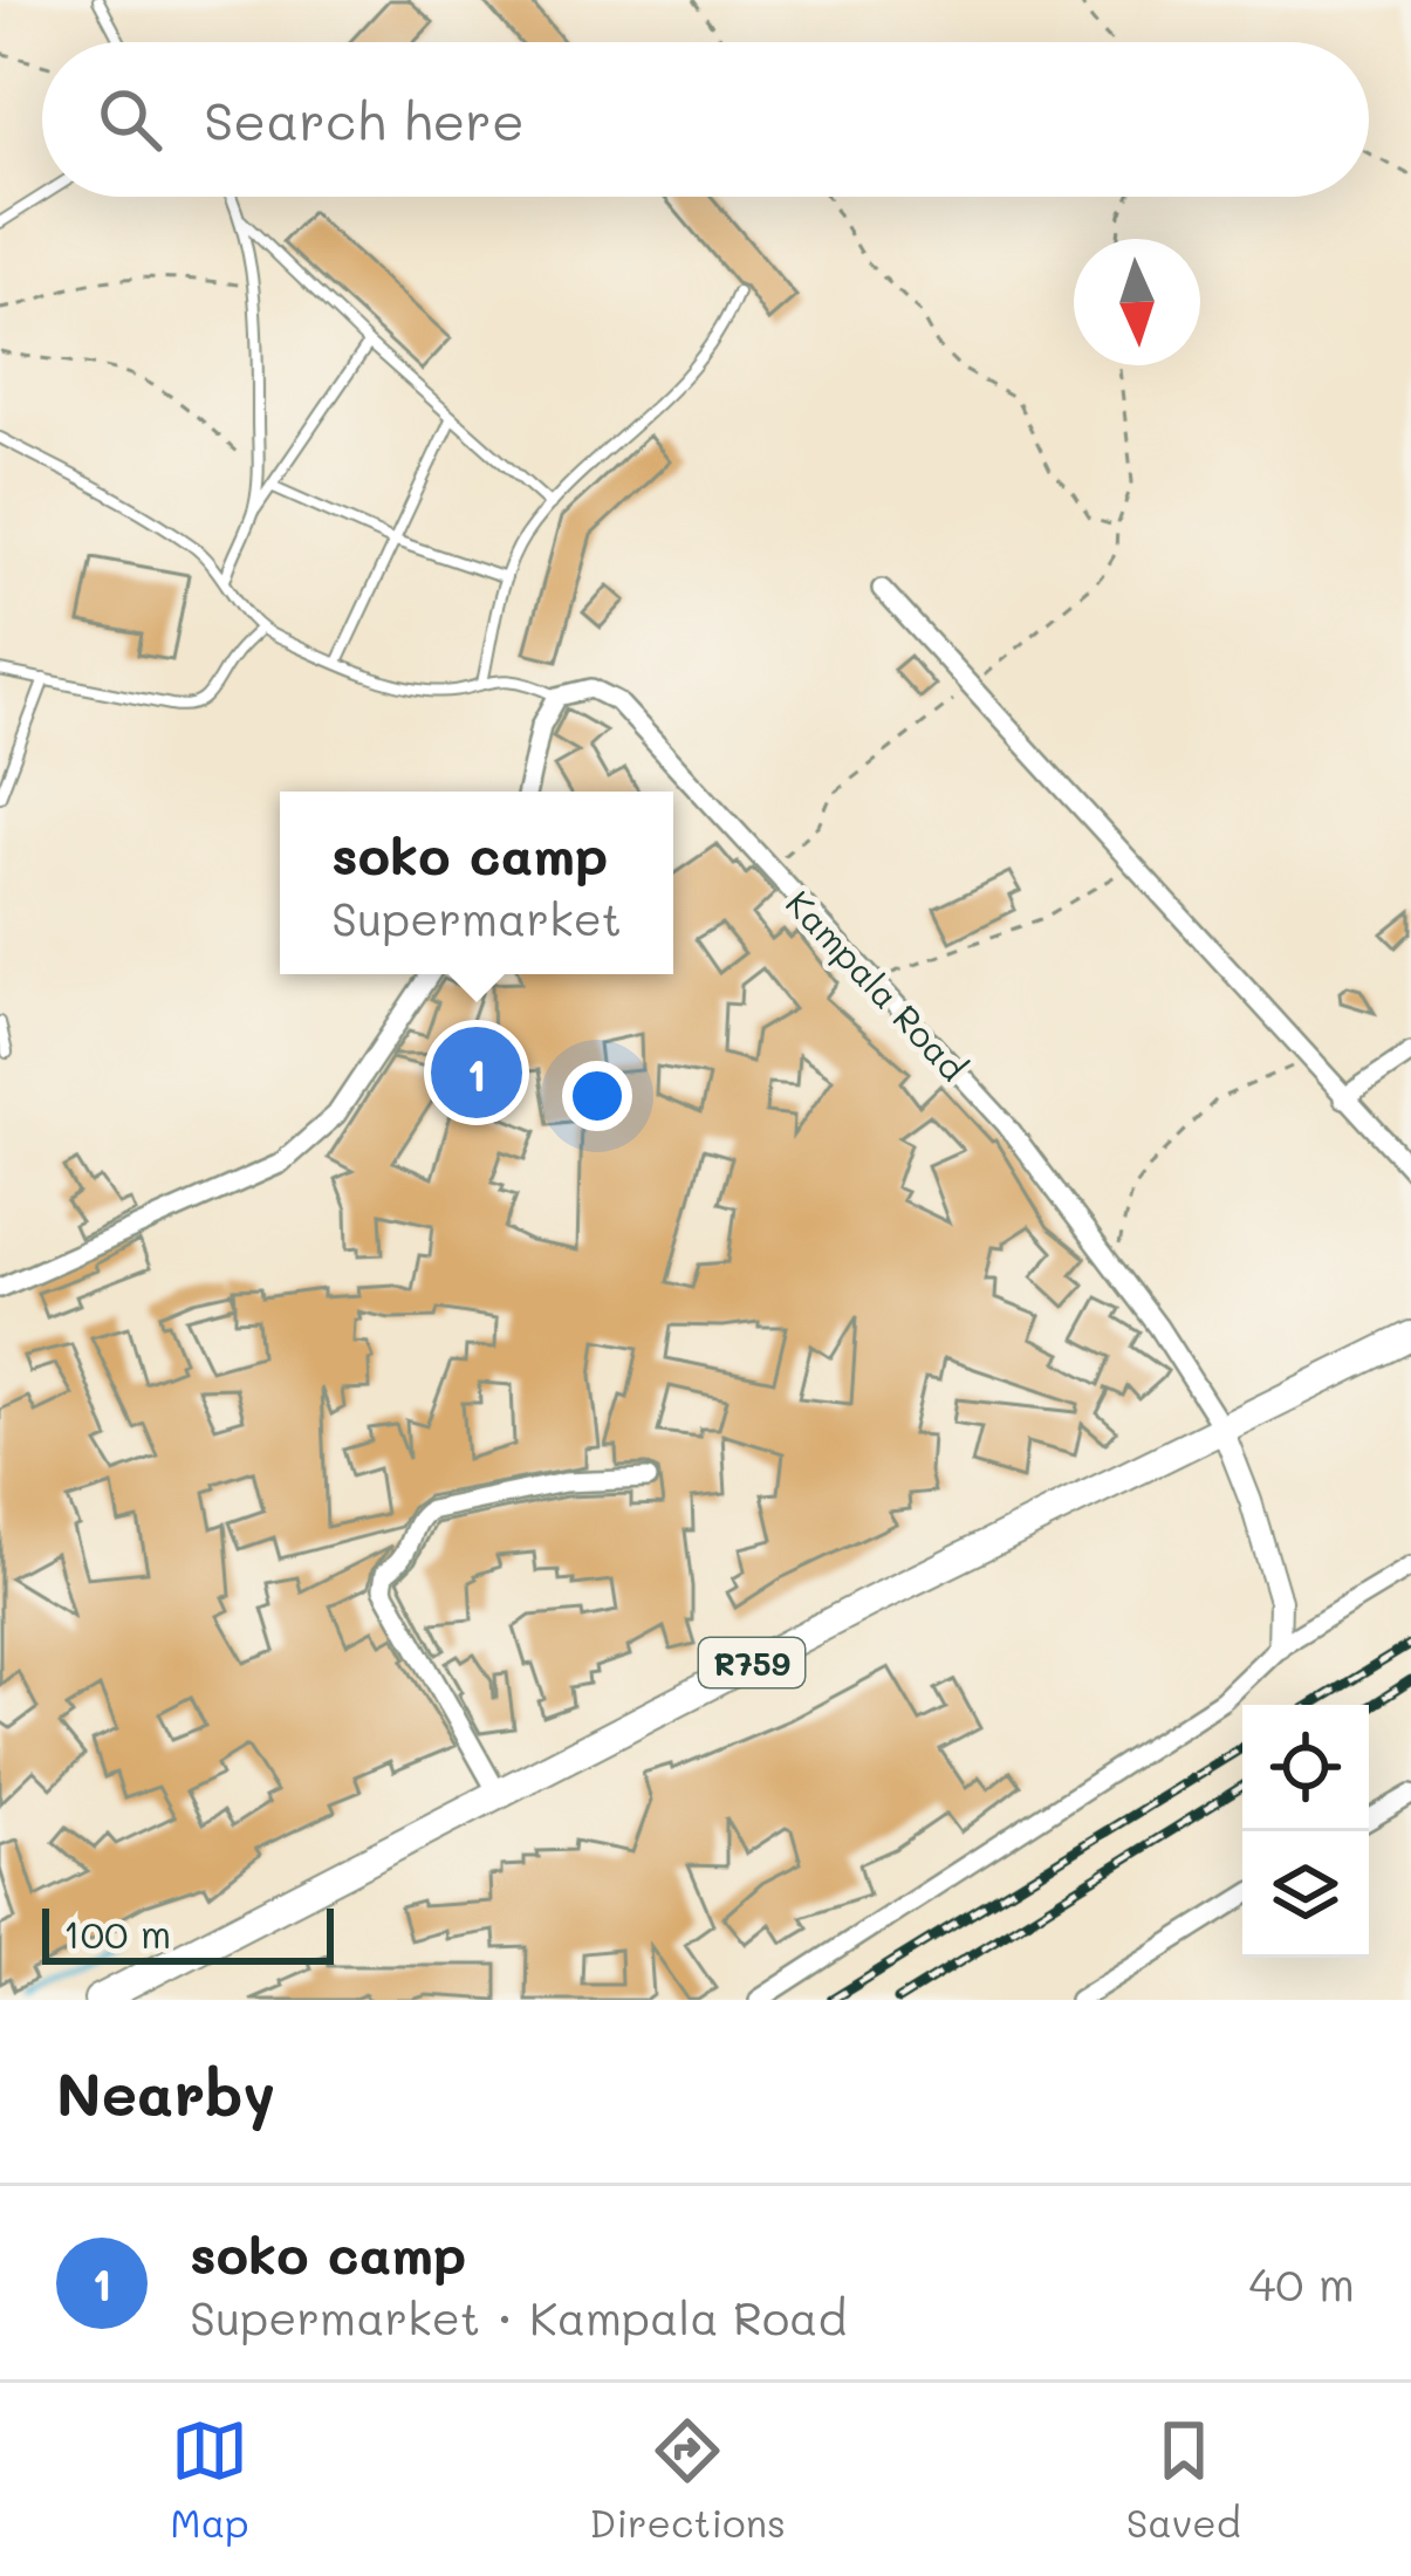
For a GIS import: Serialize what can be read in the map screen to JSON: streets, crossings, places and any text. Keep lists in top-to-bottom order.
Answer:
{
  "streets": {
    "main road": ["R759"],
    "street": ["Kampala Road"]
  },
  "crossings": [
    ["Kampala Road", "R759"]
  ],
  "scale_bar": "100 m",
  "north": "bottom",
  "page": {
    "search": "Search here",
    "popup": ["soko camp", "Supermarket"],
    "pins": "1",
    "scale": "100 m",
    "heading": "Nearby",
    "list": [
      {
        "mark": "1",
        "name": "soko camp",
        "note": "Supermarket · Kampala Road",
        "value": "40 m"
      }
    ],
    "nav": ["Map", "Directions", "Saved"]
  }
}
